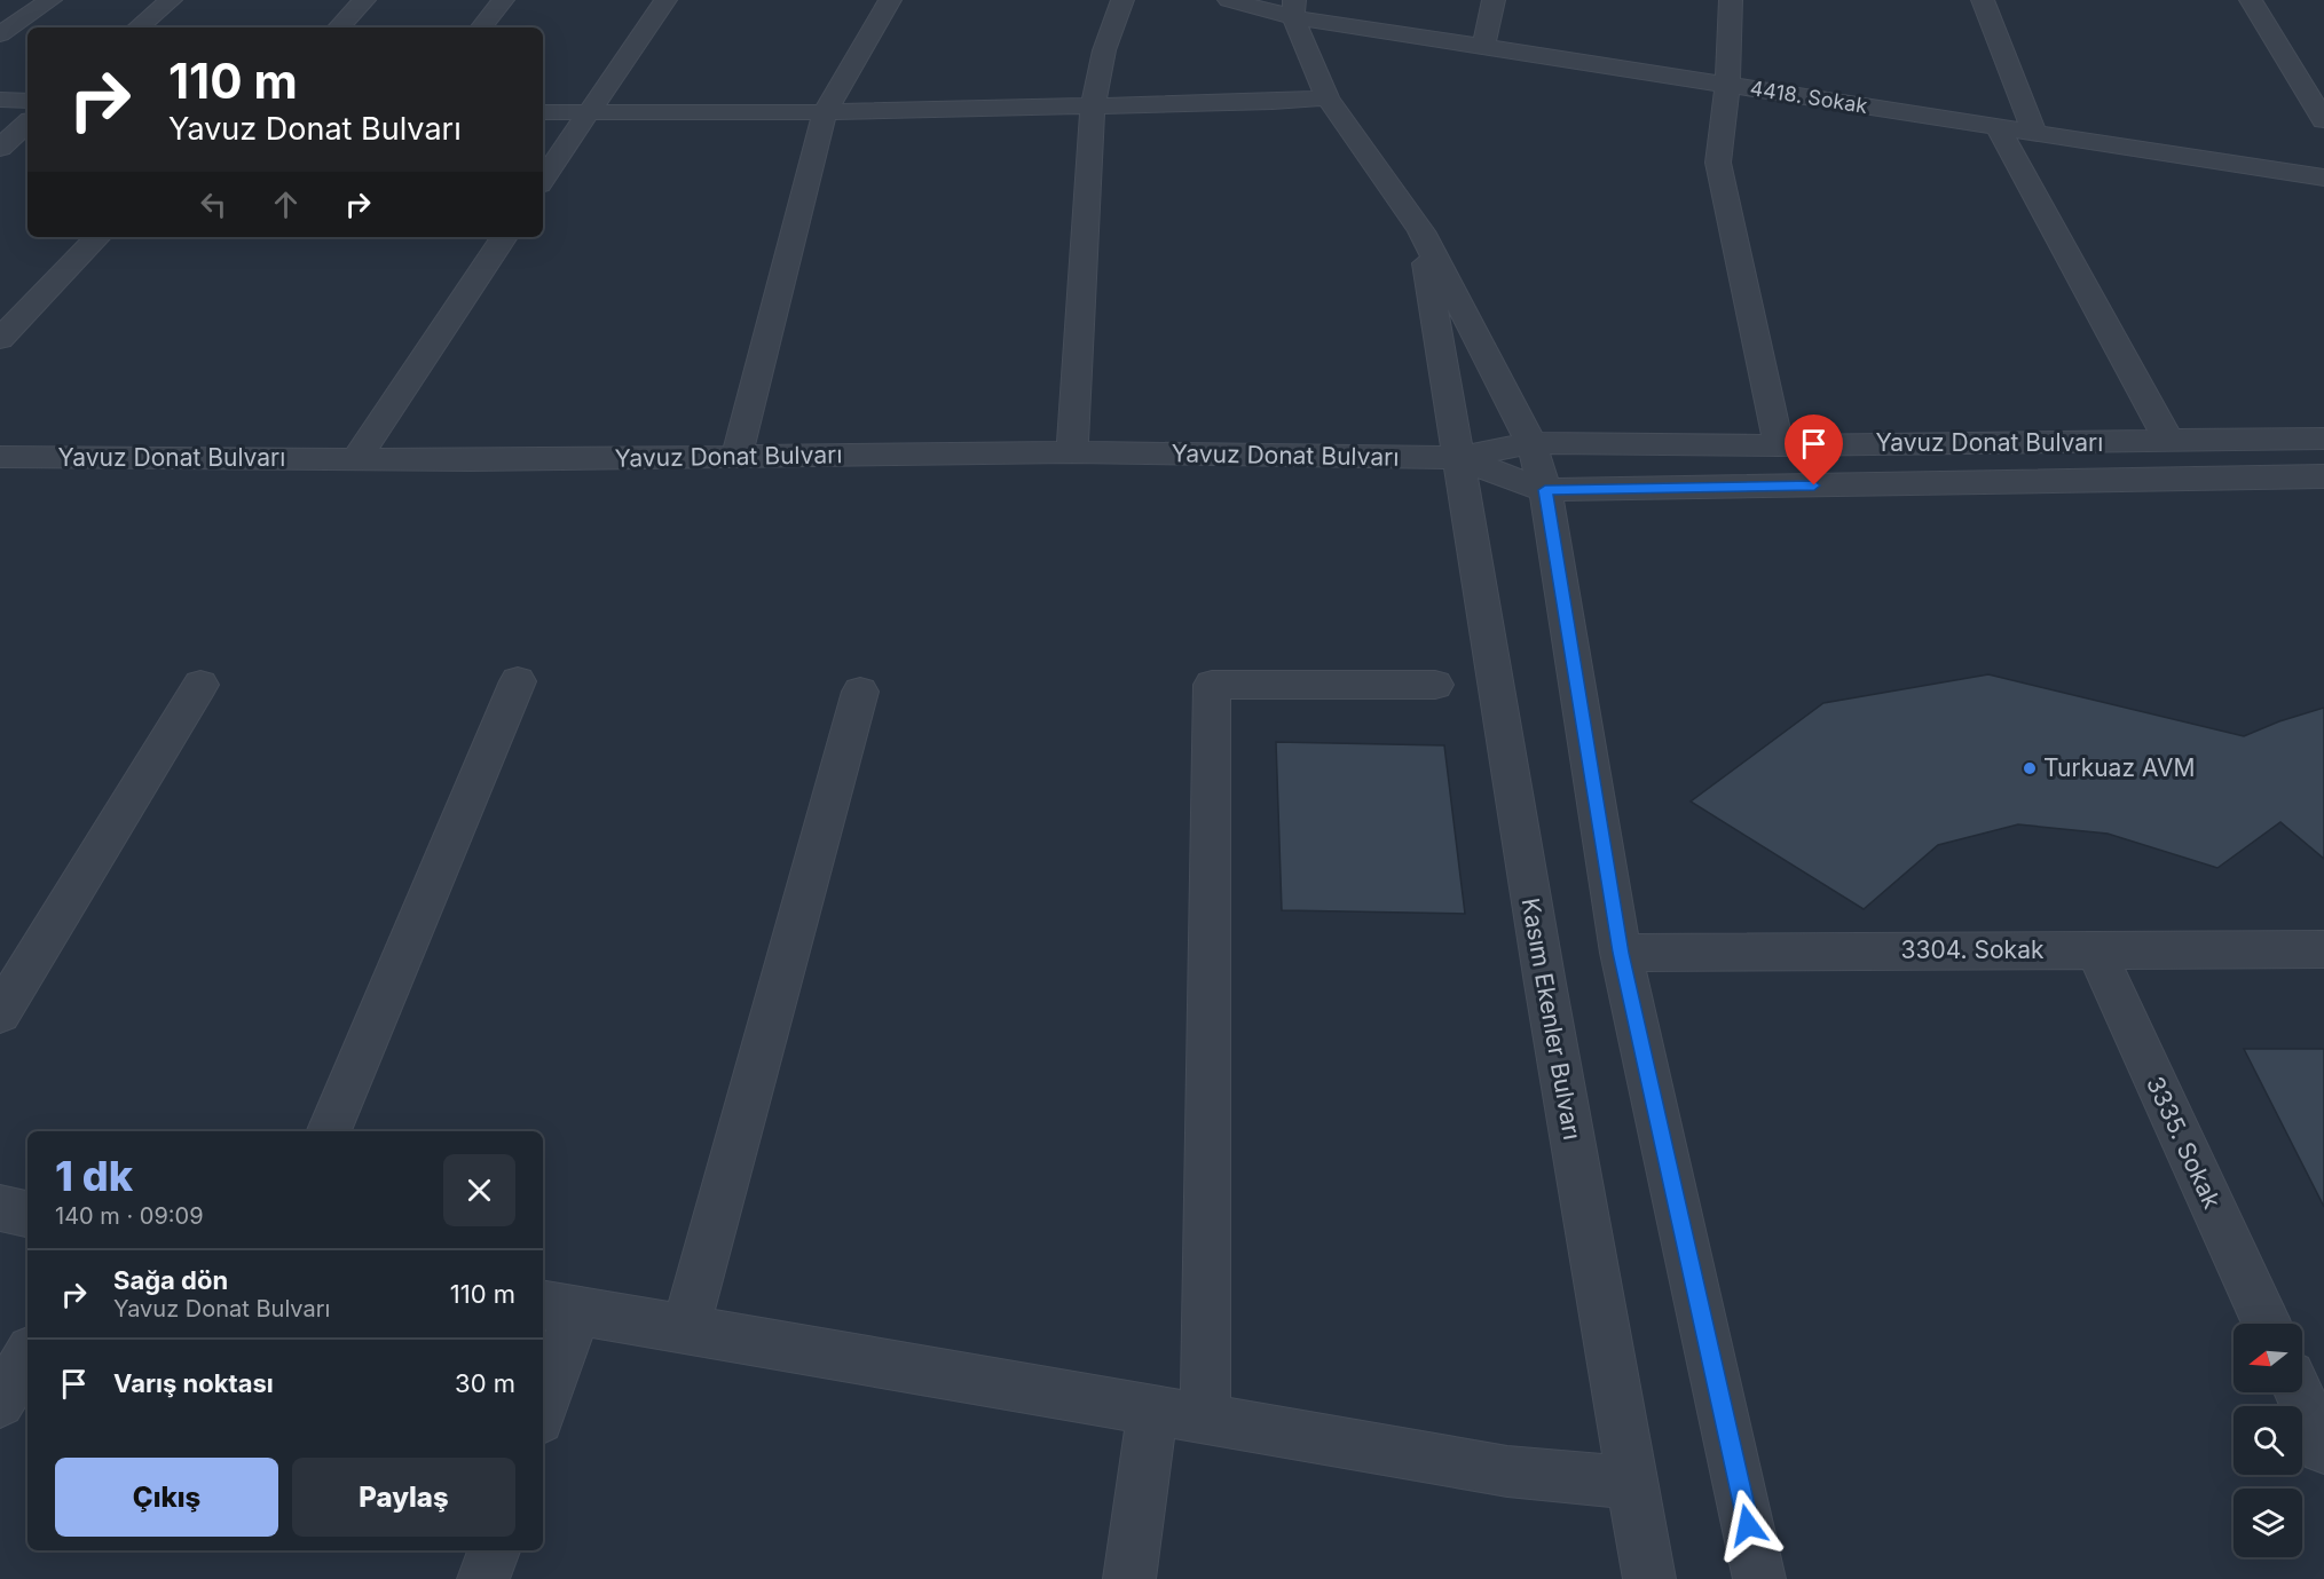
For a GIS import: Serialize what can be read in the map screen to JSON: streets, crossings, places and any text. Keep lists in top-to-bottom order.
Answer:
{
  "streets": {
    "street": [
      "4418. Sokak",
      "Yavuz Donat Bulvarı",
      "3304. Sokak",
      "Kasım Ekenler Bulvarı",
      "3335. Sokak"
    ]
  },
  "crossings": [
    ["Yavuz Donat Bulvarı", "Kasım Ekenler Bulvarı"],
    ["3304. Sokak", "3335. Sokak"]
  ],
  "places": ["Turkuaz AVM"],
  "north": "left",
  "page": {
    "turn": ["110 m", "Yavuz Donat Bulvarı"],
    "heading": ["1 dk", "140 m · 09:09"],
    "list": [
      {
        "name": "Sağa dön",
        "note": "Yavuz Donat Bulvarı",
        "value": "110 m"
      },
      {
        "name": "Varış noktası",
        "value": "30 m"
      }
    ],
    "buttons": ["Çıkış", "Paylaş"]
  }
}
